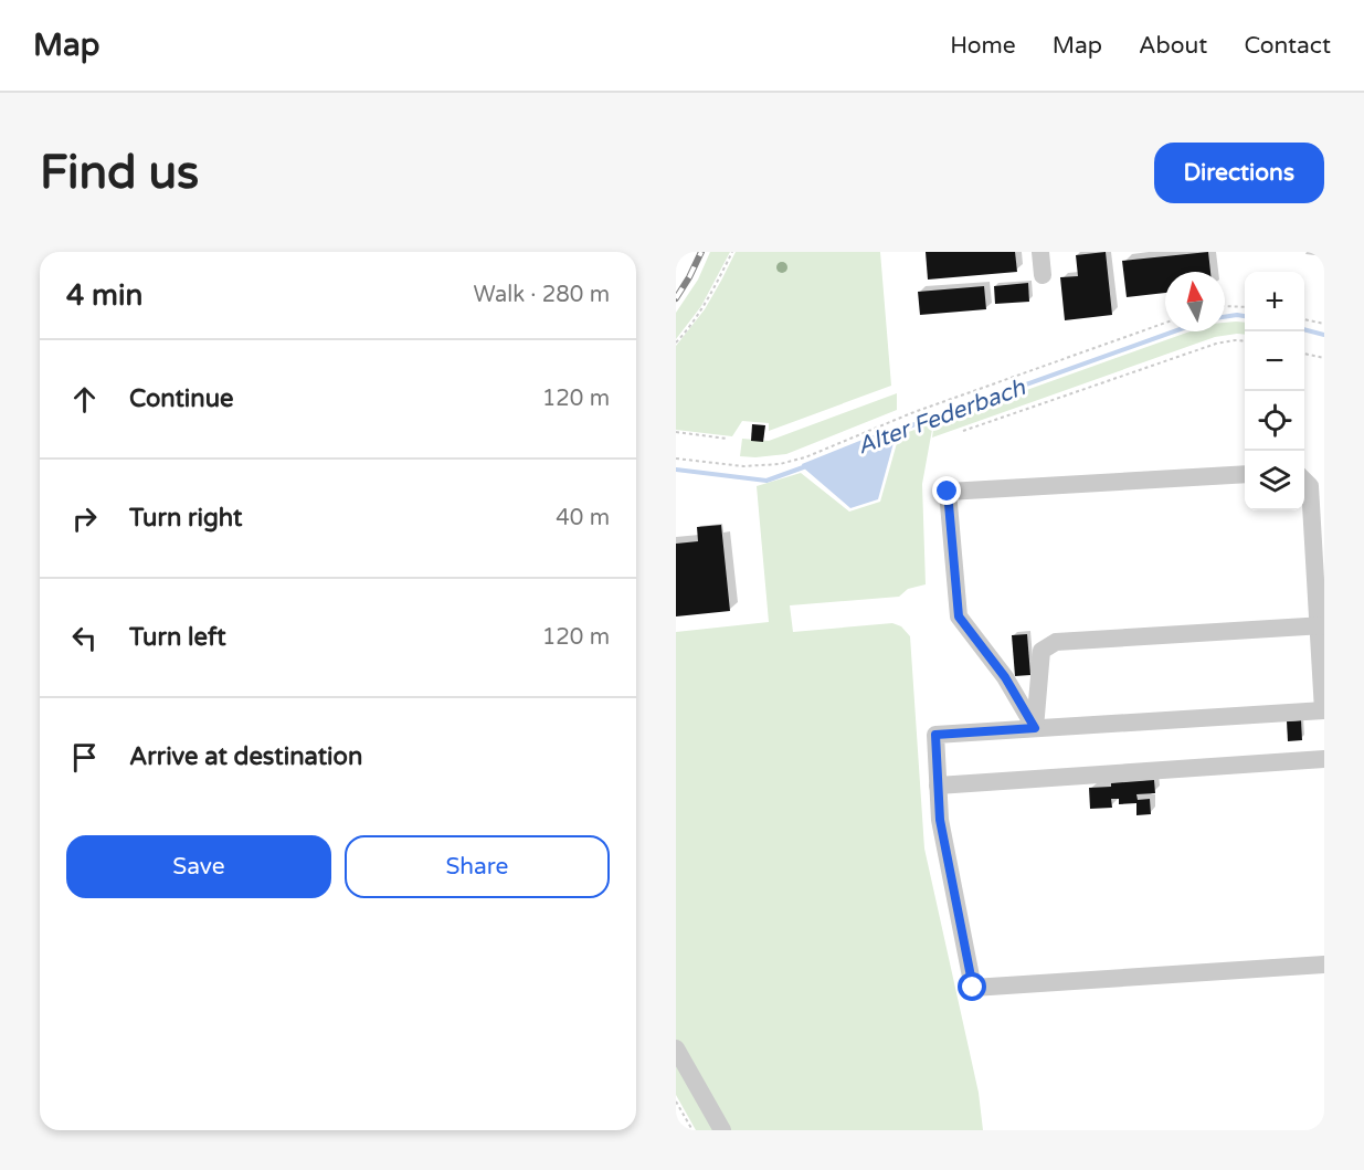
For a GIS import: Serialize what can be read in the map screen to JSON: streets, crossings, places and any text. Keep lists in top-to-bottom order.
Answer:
{
  "water": ["Alter Federbach"],
  "north": "top",
  "page": {
    "header": "Map",
    "nav": [
      "Home",
      "Map",
      "About",
      "Contact"
    ],
    "buttons": [
      "Directions",
      ["Save", "Share"]
    ],
    "title": "Find us",
    "heading": ["4 min", "Walk · 280 m"],
    "map_buttons": ["+", "−"],
    "list": [
      ["Continue", "120 m"],
      ["Turn right", "40 m"],
      ["Turn left", "120 m"],
      "Arrive at destination"
    ]
  }
}
